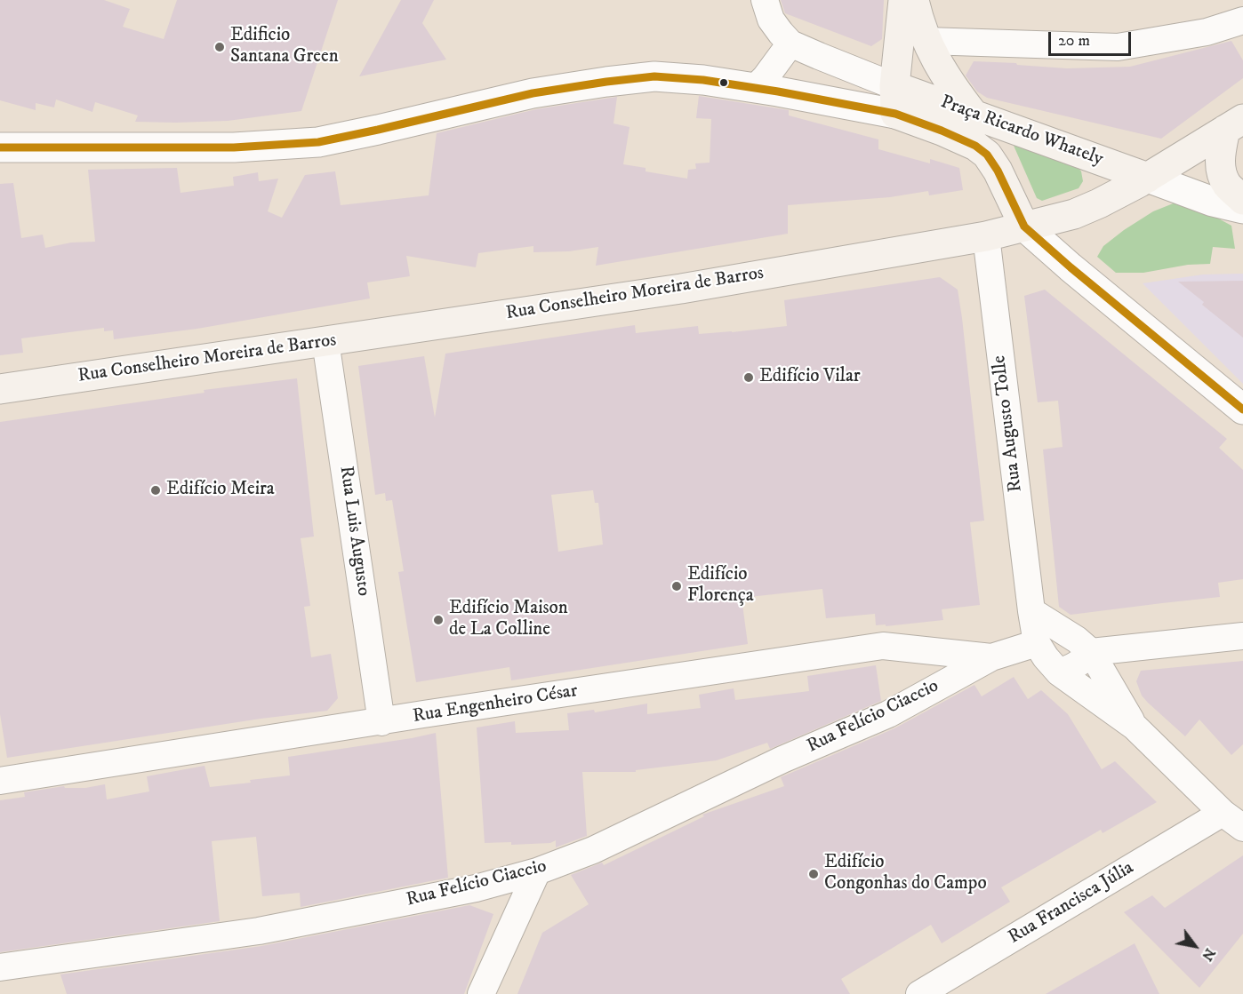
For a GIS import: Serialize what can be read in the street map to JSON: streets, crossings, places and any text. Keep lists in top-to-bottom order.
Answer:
{
  "streets": {
    "main road": ["Praça Ricardo Whately", "Rua Conselheiro Moreira de Barros"],
    "street": [
      "Rua Augusto Tolle",
      "Rua Luis Augusto",
      "Rua Engenheiro César",
      "Rua Felício Ciaccio",
      "Rua Francisca Júlia"
    ]
  },
  "crossings": [
    ["Praça Ricardo Whately", "Rua Conselheiro Moreira de Barros"],
    ["Rua Conselheiro Moreira de Barros", "Rua Augusto Tolle"],
    ["Rua Conselheiro Moreira de Barros", "Rua Luis Augusto"],
    ["Rua Augusto Tolle", "Rua Felício Ciaccio"],
    ["Rua Augusto Tolle", "Rua Francisca Júlia"],
    ["Rua Luis Augusto", "Rua Engenheiro César"],
    ["Rua Engenheiro César", "Rua Felício Ciaccio"]
  ],
  "places": [
    "Edificio Santana Green",
    "Edifício Vilar",
    "Edifício Meira",
    "Edifício Florença",
    "Edifício Maison de La Colline",
    "Edifício Congonhas do Campo"
  ],
  "scale_bar": "20 m",
  "north": "bottom right"
}
